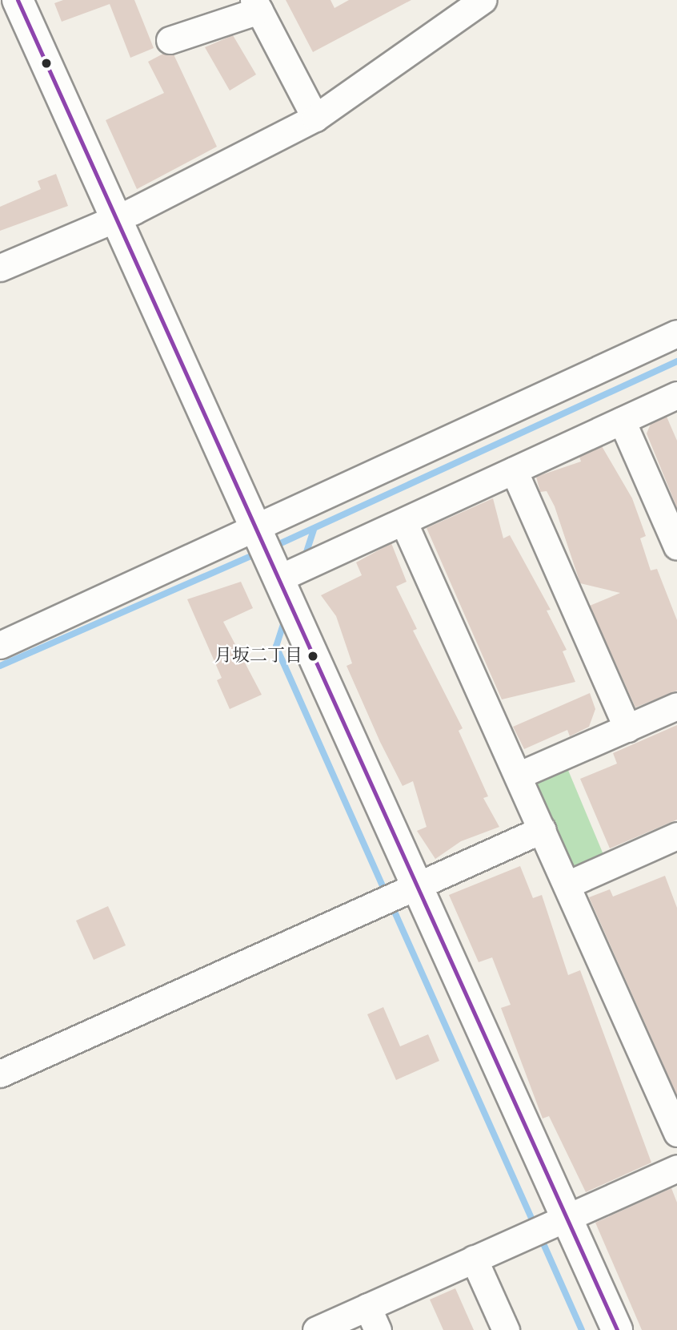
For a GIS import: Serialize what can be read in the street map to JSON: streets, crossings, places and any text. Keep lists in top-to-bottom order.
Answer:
{
  "places": ["月坂二丁目"]
}
